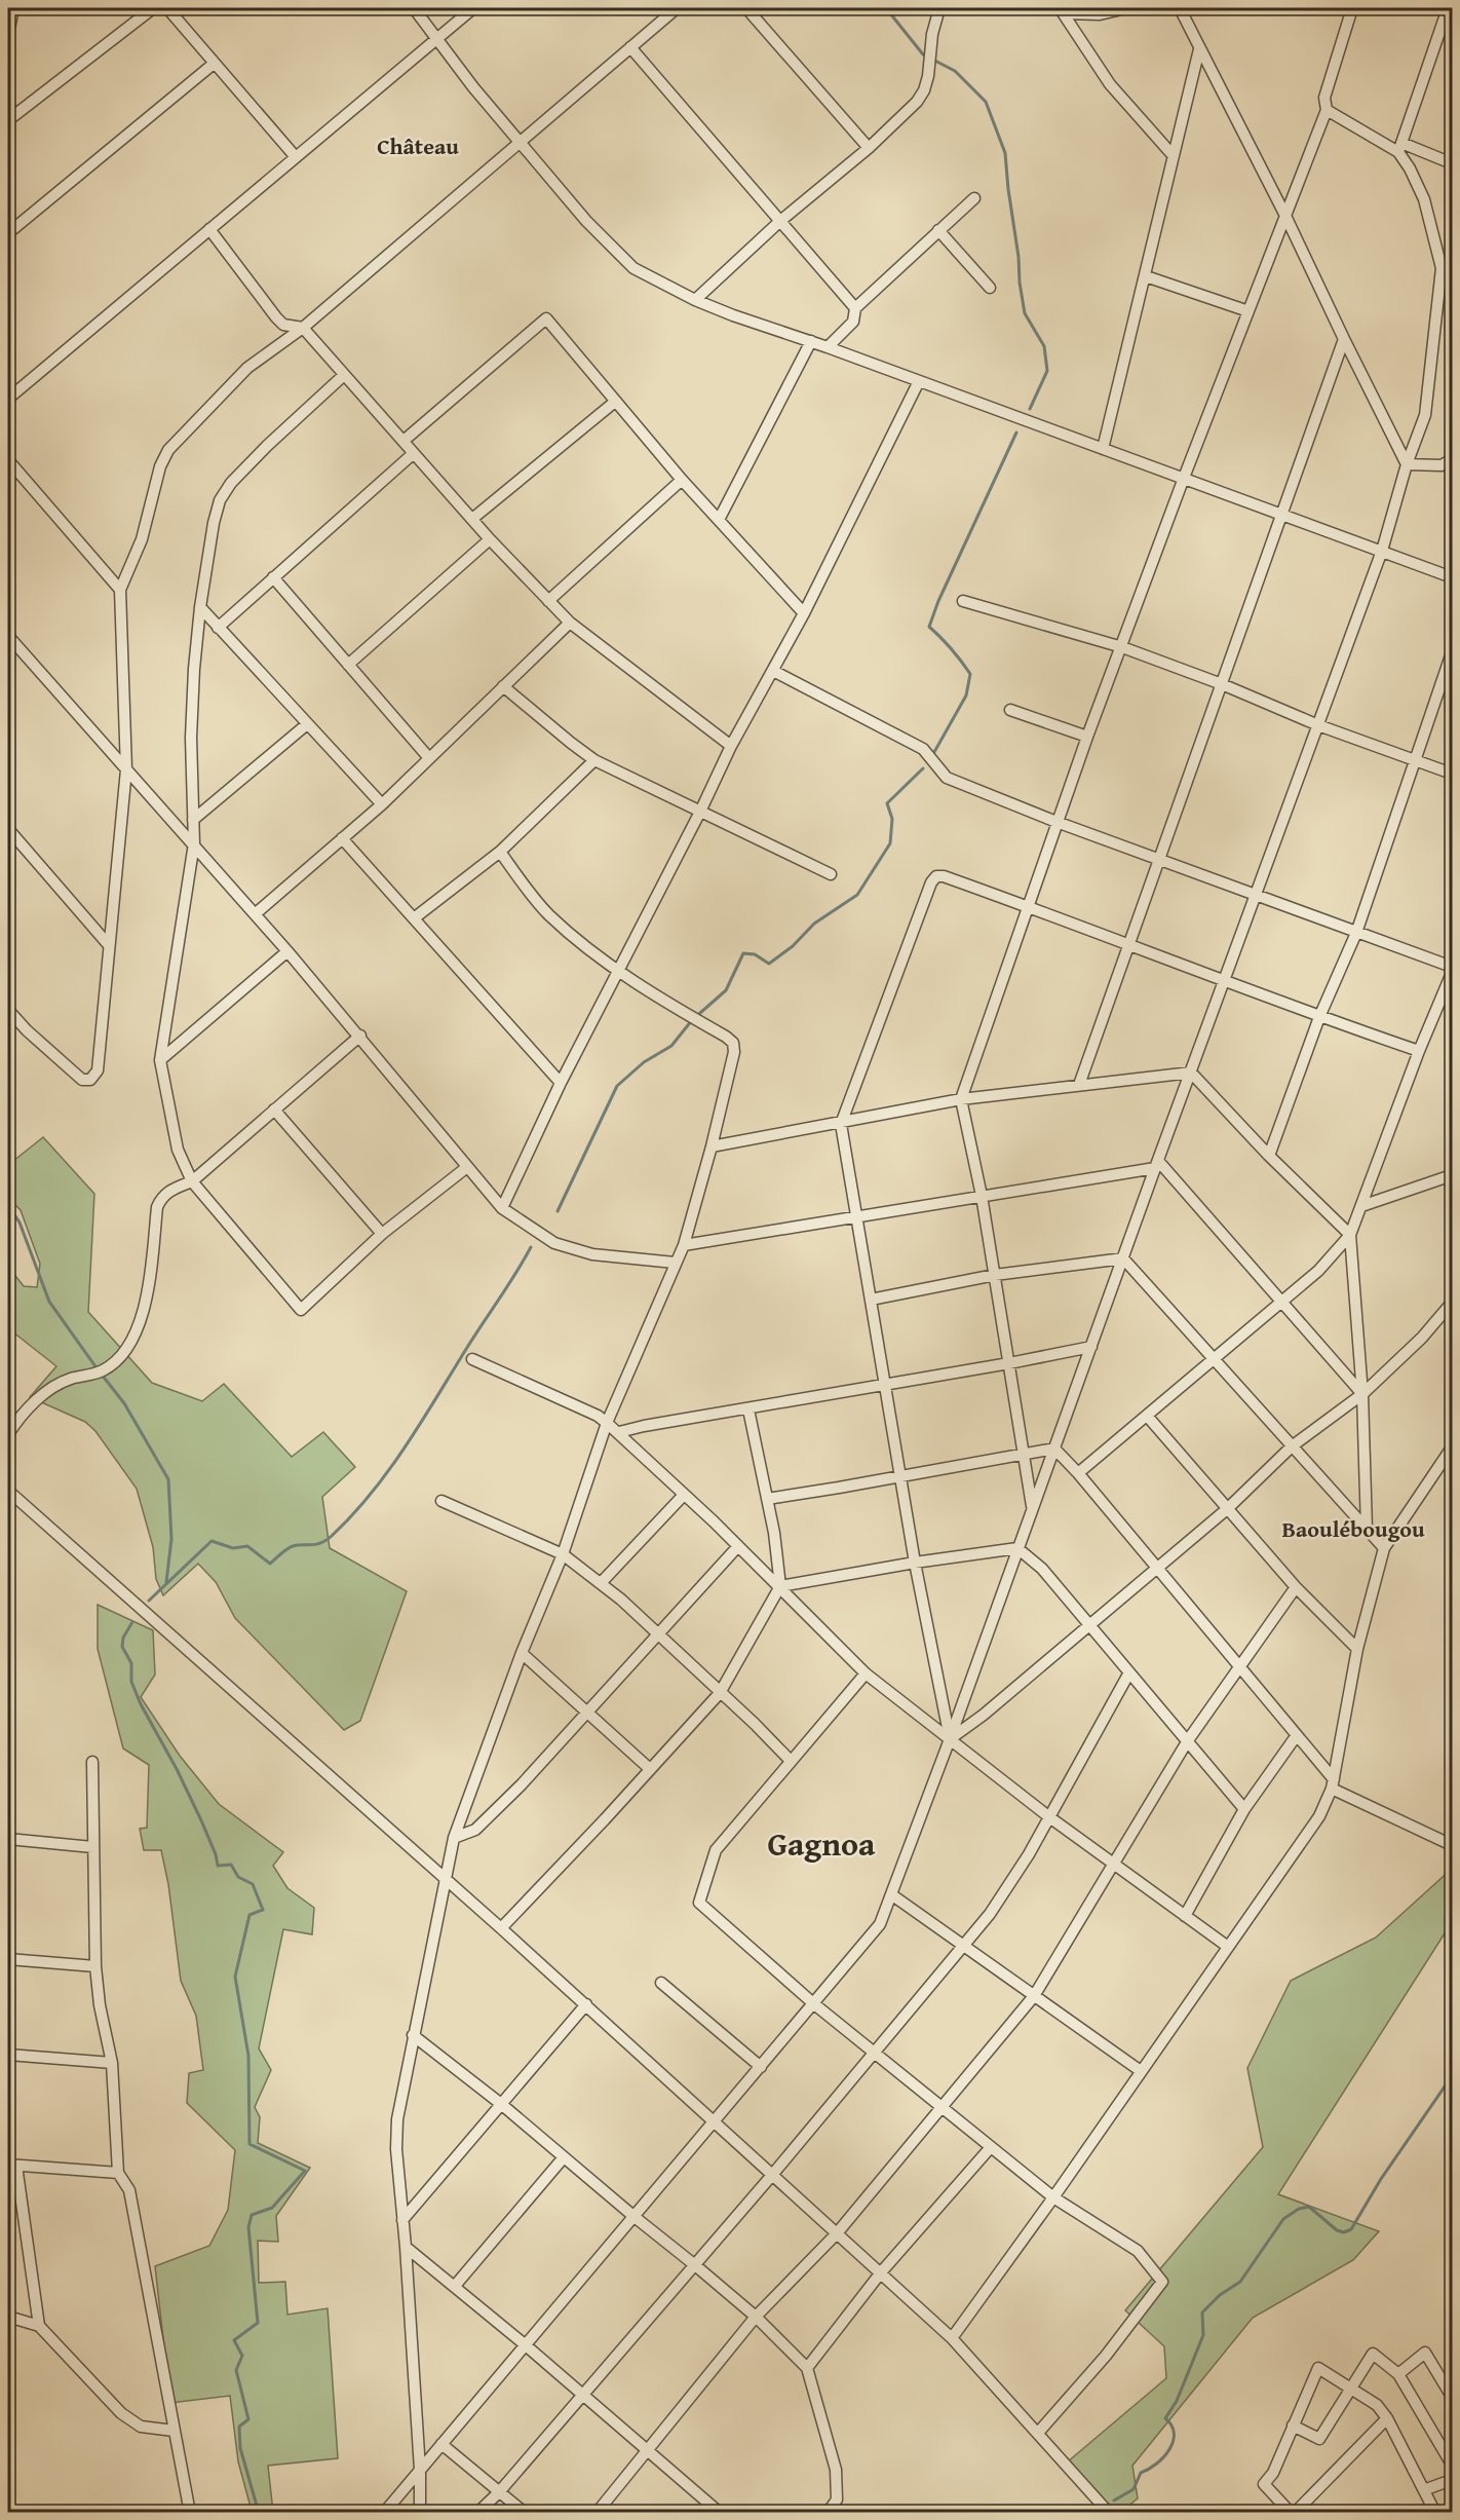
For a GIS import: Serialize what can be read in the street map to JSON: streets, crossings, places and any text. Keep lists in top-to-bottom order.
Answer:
{
  "districts": ["Château", "Baoulébougou", "Gagnoa"]
}
